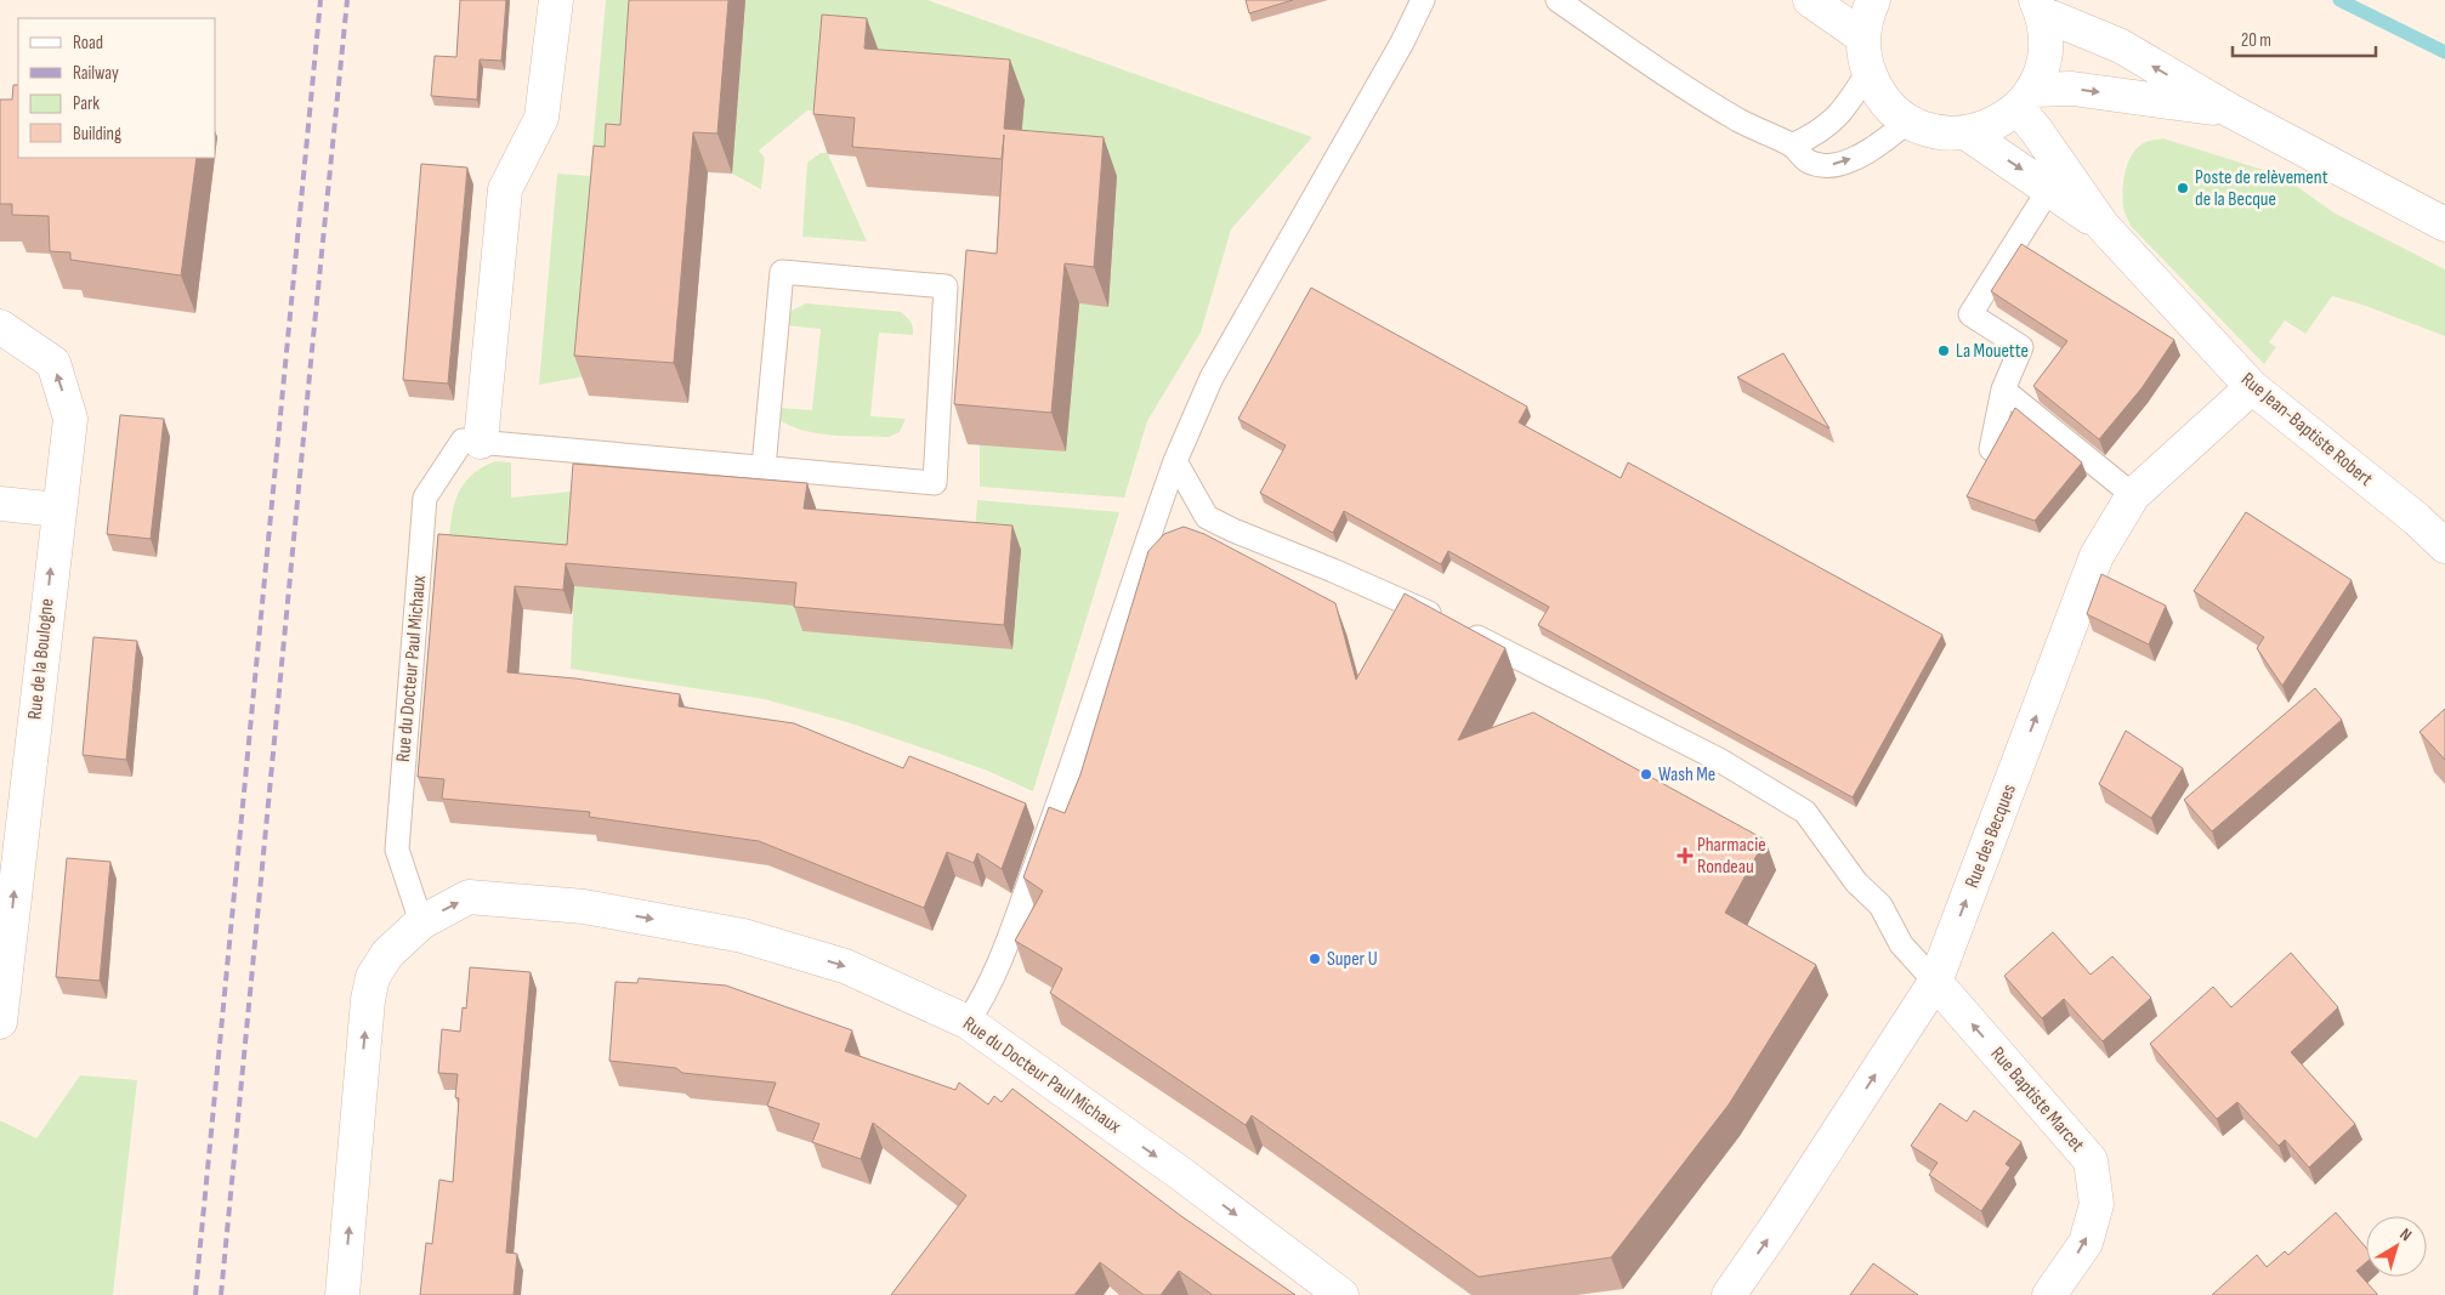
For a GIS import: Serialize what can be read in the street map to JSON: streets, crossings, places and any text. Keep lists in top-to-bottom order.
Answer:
{
  "streets": {
    "street": [
      "Rue Jean-Baptiste Robert",
      "Rue de la Boulogne",
      "Rue du Docteur Paul Michaux",
      "Rue des Becques",
      "Rue Baptiste Marcet"
    ]
  },
  "crossings": [
    ["Rue Jean-Baptiste Robert", "Rue des Becques"],
    ["Rue des Becques", "Rue Baptiste Marcet"]
  ],
  "one_way": ["Rue de la Boulogne", "Rue des Becques", "Rue Baptiste Marcet"],
  "places": {
    "other": [
      "Poste de relèvement de la Becque",
      "La Mouette",
      "Wash Me",
      "Super U"
    ],
    "health": ["Pharmacie Rondeau"]
  },
  "legend": [
    "Road",
    "Railway",
    "Park",
    "Building"
  ],
  "scale_bar": "20 m",
  "north": "top right"
}
